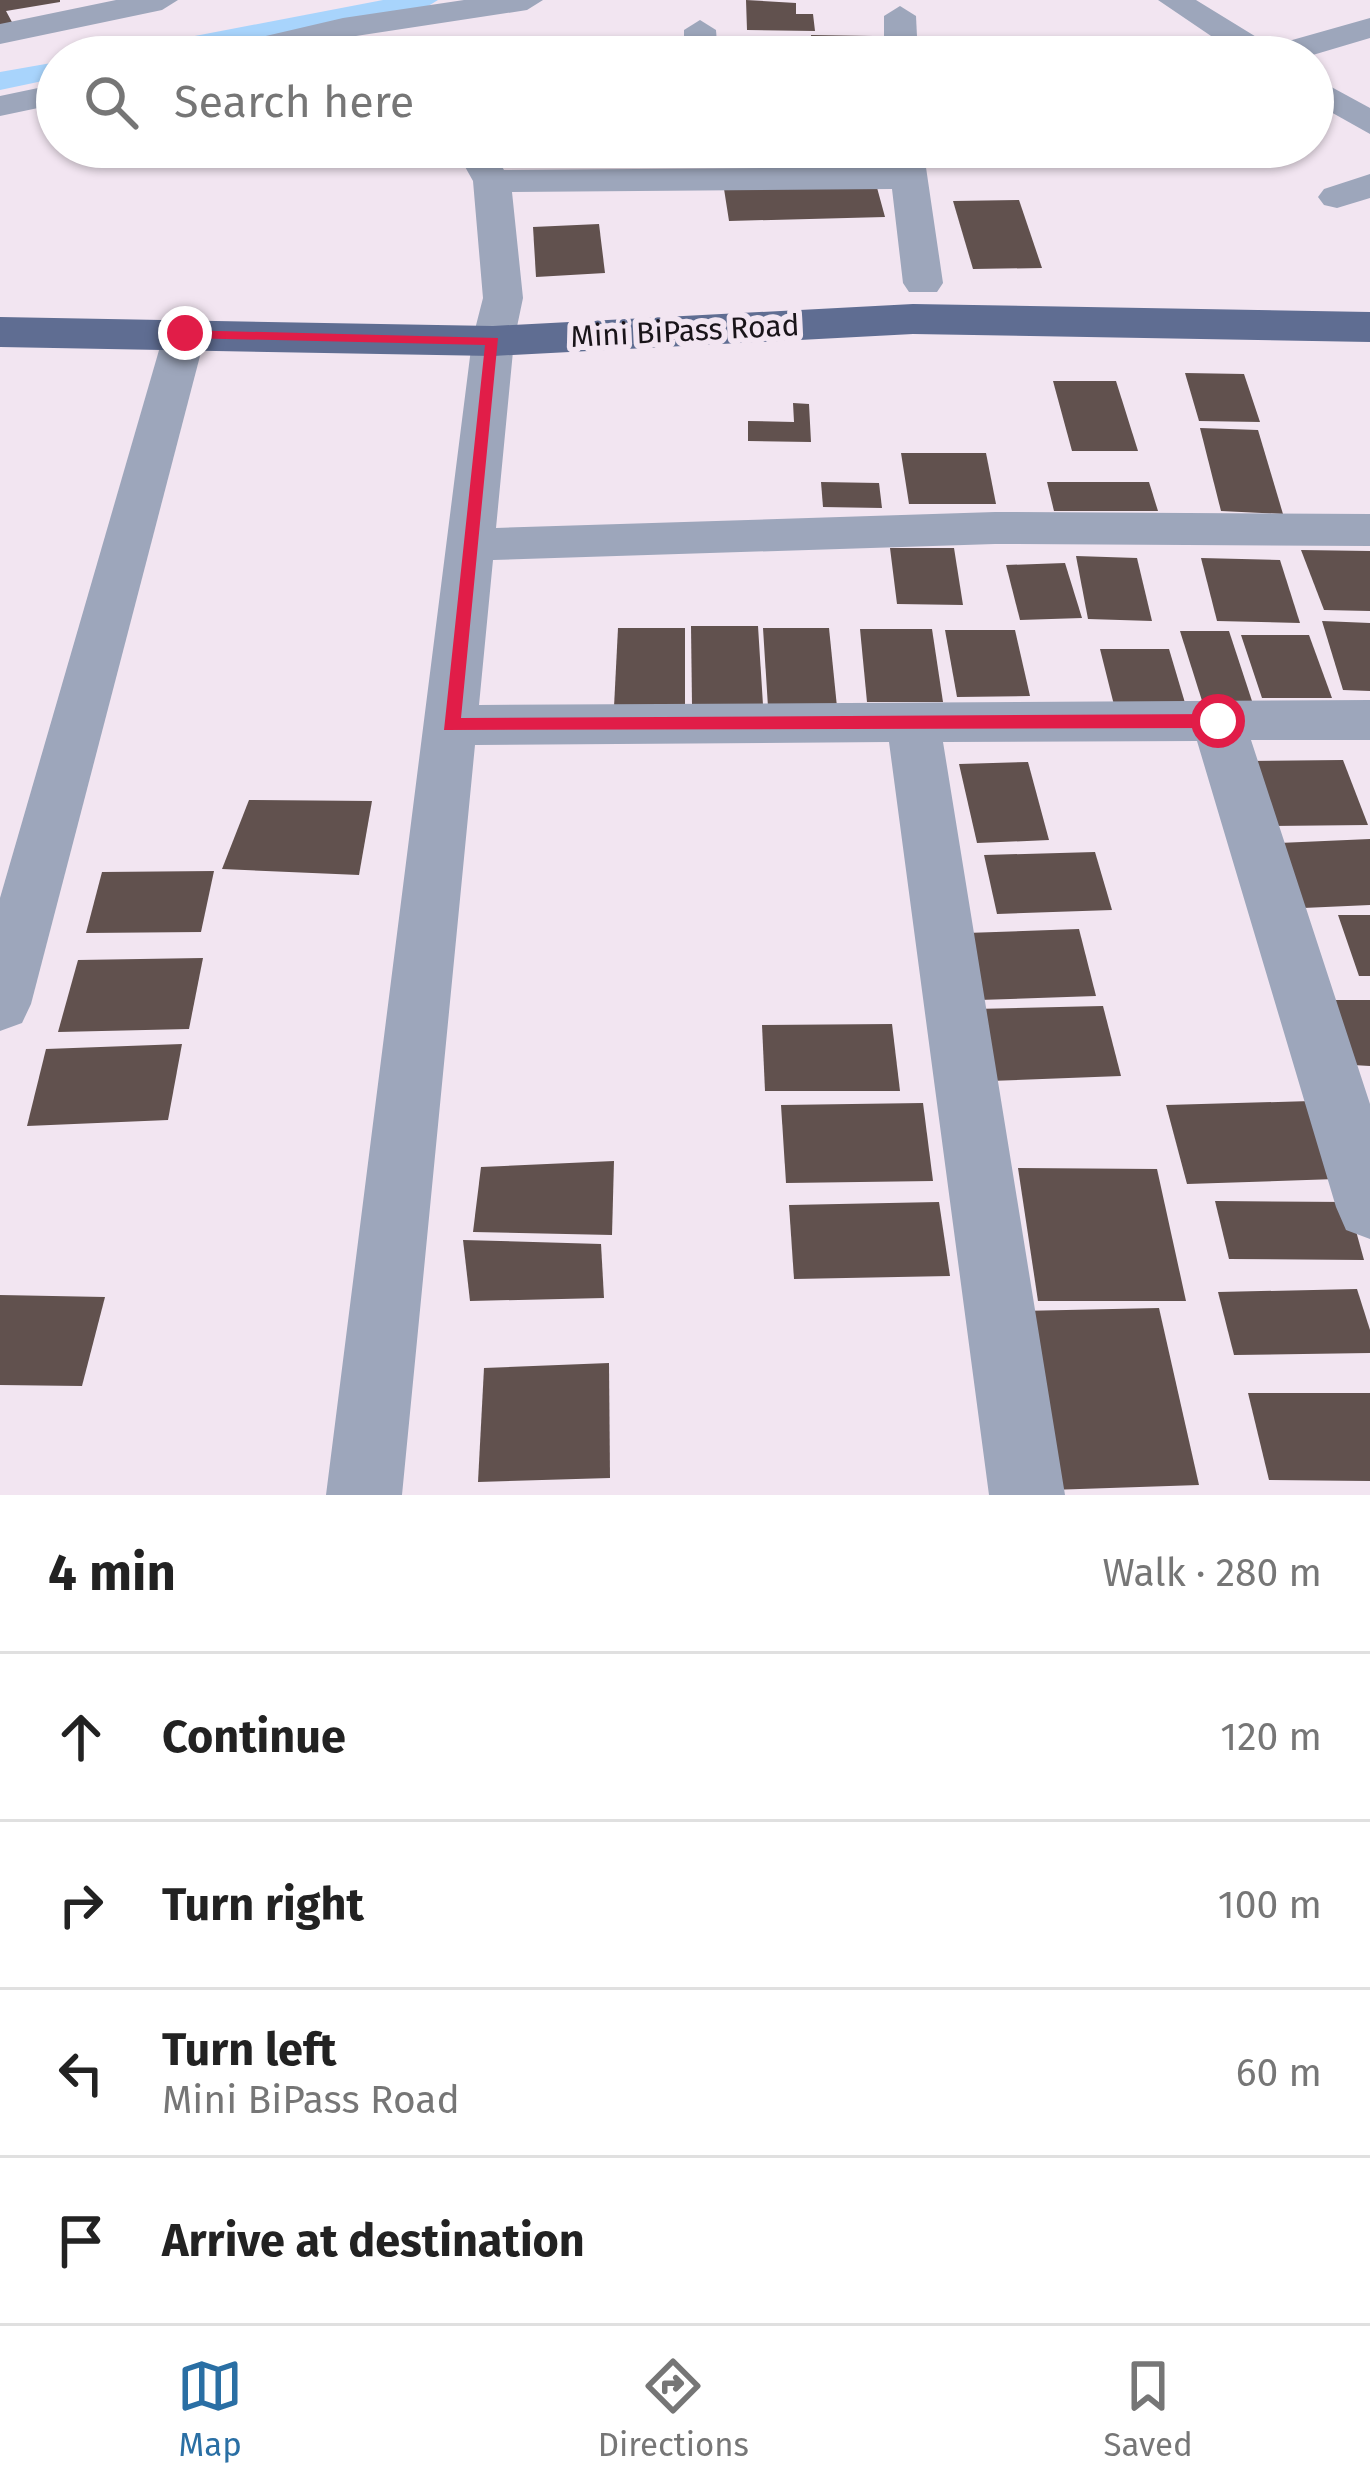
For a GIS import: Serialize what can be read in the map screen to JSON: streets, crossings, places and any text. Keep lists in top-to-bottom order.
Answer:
{
  "streets": {
    "main road": ["Mini BiPass Road"]
  },
  "page": {
    "search": "Search here",
    "heading": ["4 min", "Walk · 280 m"],
    "list": [
      ["Continue", "120 m"],
      ["Turn right", "100 m"],
      ["Turn left", "Mini BiPass Road", "60 m"],
      "Arrive at destination"
    ],
    "nav": ["Map", "Directions", "Saved"]
  }
}
